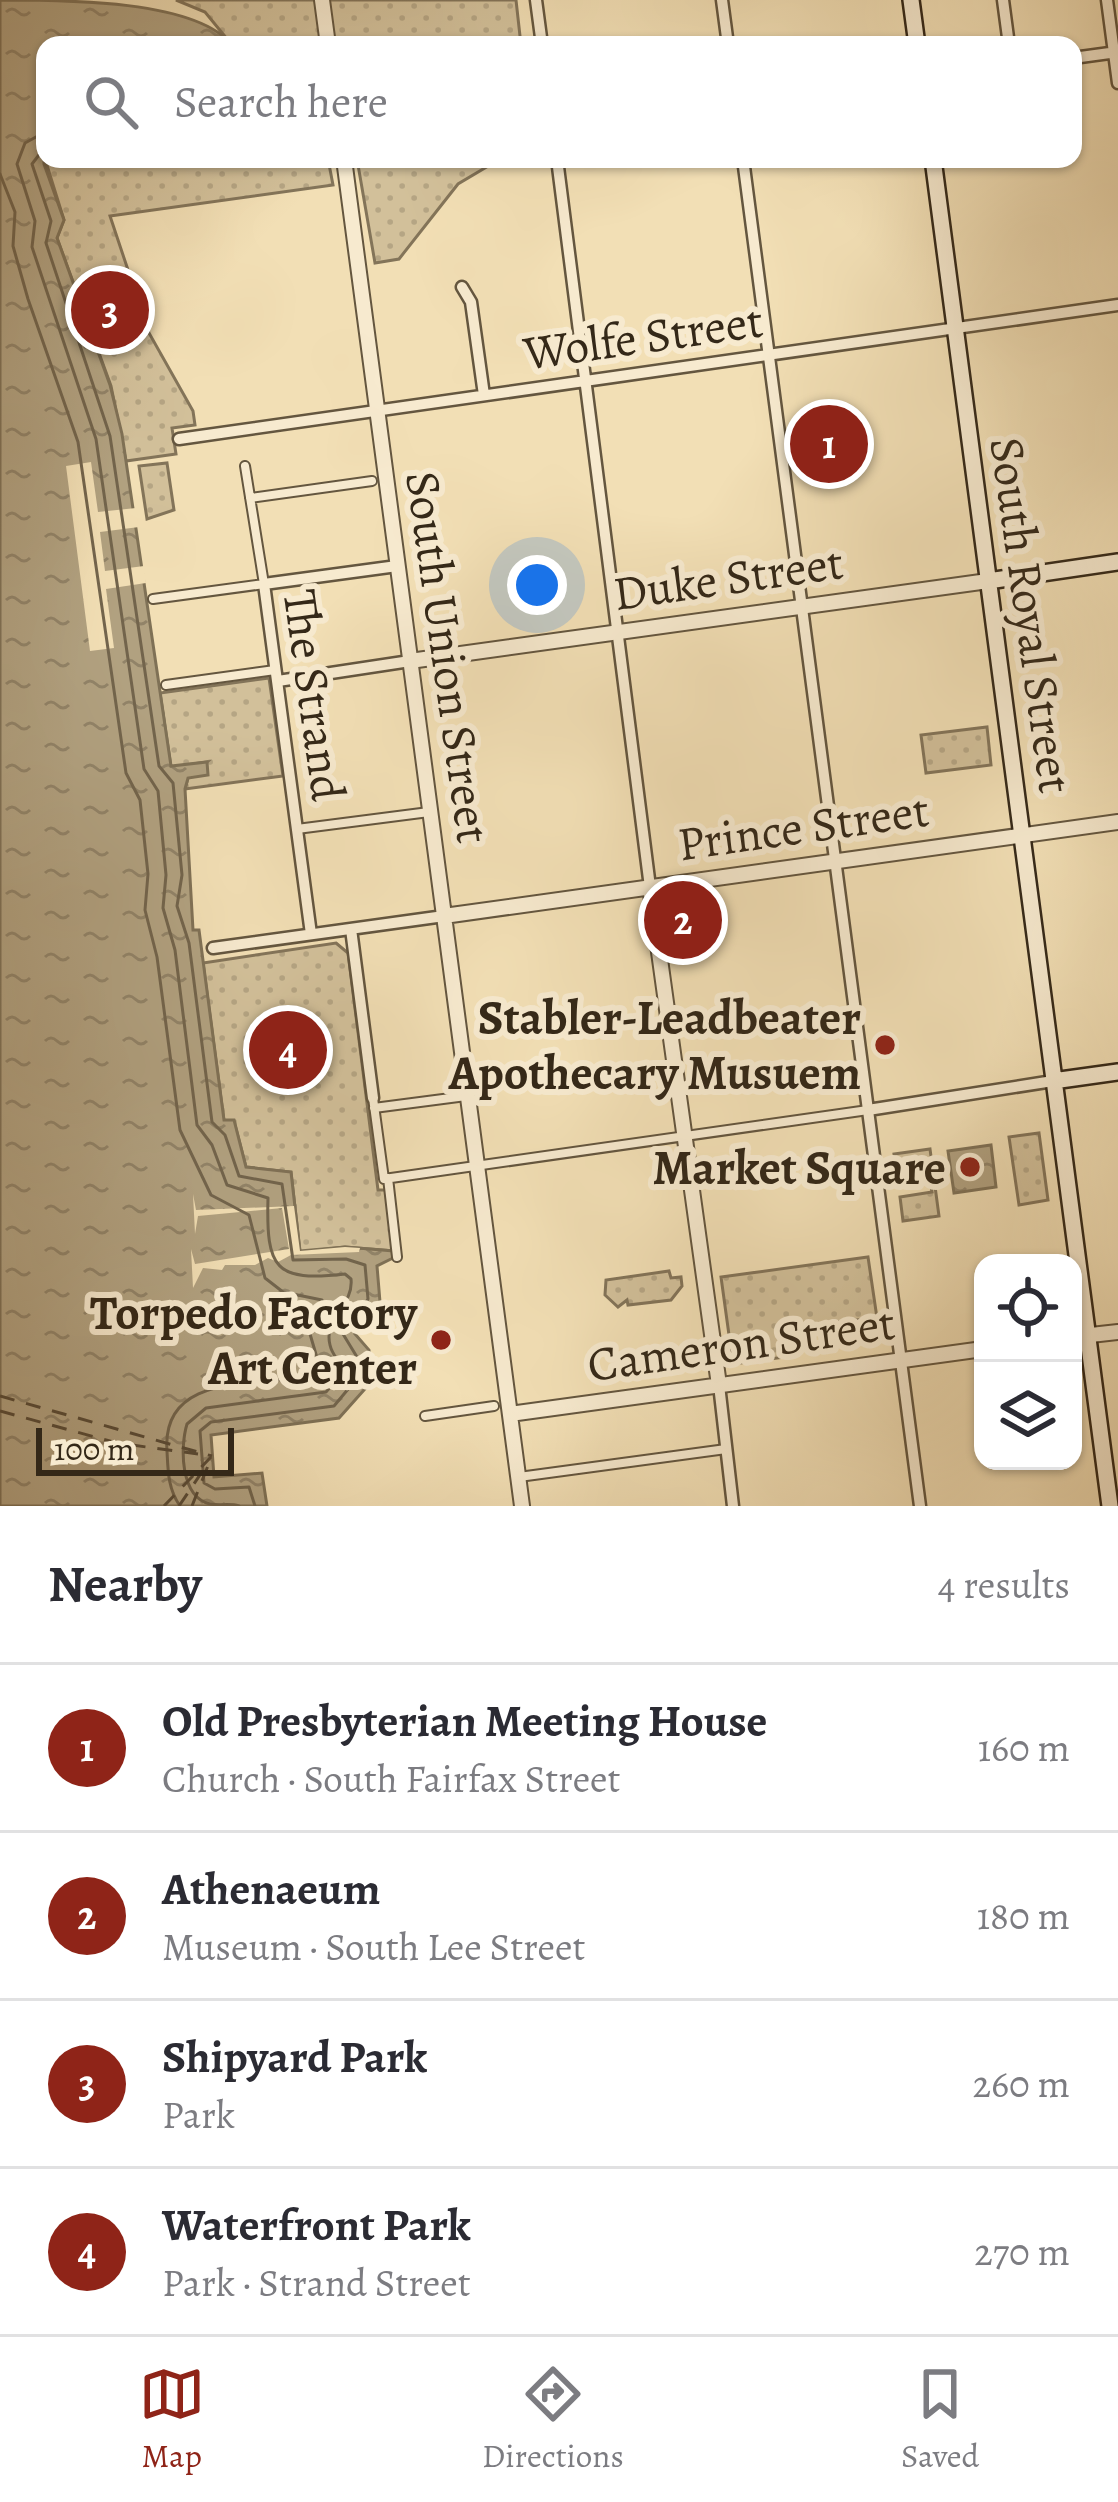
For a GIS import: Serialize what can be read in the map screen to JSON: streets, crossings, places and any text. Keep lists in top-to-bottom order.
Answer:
{
  "streets": {
    "main road": ["Duke Street", "South Royal Street"],
    "street": [
      "Wolfe Street",
      "South Union Street",
      "The Strand",
      "Prince Street",
      "Cameron Street"
    ]
  },
  "crossings": [
    ["Wolfe Street", "South Royal Street"],
    ["Wolfe Street", "South Union Street"],
    ["Duke Street", "South Royal Street"],
    ["Duke Street", "South Union Street"],
    ["Duke Street", "The Strand"],
    ["South Royal Street", "Prince Street"],
    ["South Union Street", "Prince Street"],
    ["South Union Street", "Cameron Street"],
    ["The Strand", "Prince Street"]
  ],
  "places": ["Stabler-Leadbeater Apothecary Musuem", "Market Square", "Torpedo Factory Art Center"],
  "scale_bar": "100 m",
  "page": {
    "search": "Search here",
    "pins": [
      "3",
      "1",
      "2",
      "4"
    ],
    "scale": "100 m",
    "heading": ["Nearby", "4 results"],
    "list": [
      {
        "mark": "1",
        "name": "Old Presbyterian Meeting House",
        "note": "Church · South Fairfax Street",
        "value": "160 m"
      },
      {
        "mark": "2",
        "name": "Athenaeum",
        "note": "Museum · South Lee Street",
        "value": "180 m"
      },
      {
        "mark": "3",
        "name": "Shipyard Park",
        "note": "Park",
        "value": "260 m"
      },
      {
        "mark": "4",
        "name": "Waterfront Park",
        "note": "Park · Strand Street",
        "value": "270 m"
      }
    ],
    "nav": ["Map", "Directions", "Saved"]
  }
}
